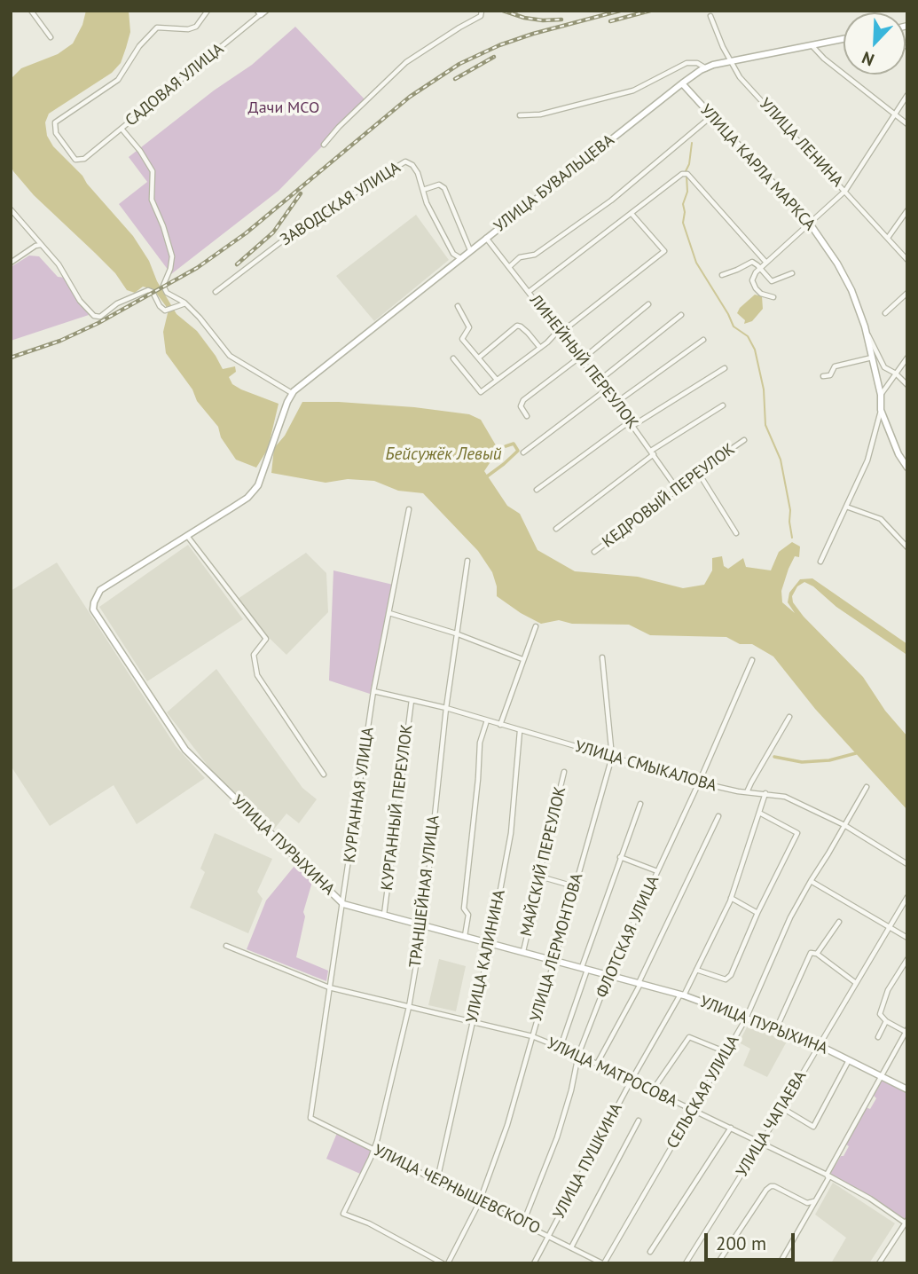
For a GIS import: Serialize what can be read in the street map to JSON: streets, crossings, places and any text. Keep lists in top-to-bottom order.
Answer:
{
  "streets": {
    "street": [
      "САДОВАЯ УЛИЦА",
      "УЛИЦА ЛЕНИНА",
      "УЛИЦА КАРЛА МАРКСА",
      "УЛИЦА БУВАЛЬЦЕВА",
      "ЗАВОДСКАЯ УЛИЦА",
      "ЛИНЕЙНЫЙ ПЕРЕУЛОК",
      "КЕДРОВЫЙ ПЕРЕУЛОК",
      "УЛИЦА СМЫКАЛОВА",
      "КУРГАННАЯ УЛИЦА",
      "КУРГАННЫЙ ПЕРЕУЛОК",
      "УЛИЦА ПУРЫХИНА",
      "МАЙСКИЙ ПЕРЕУЛОК",
      "ТРАНШЕЙНАЯ УЛИЦА",
      "ФЛОТСКАЯ УЛИЦА",
      "УЛИЦА ЛЕРМОНТОВА",
      "УЛИЦА КАЛИНИНА",
      "УЛИЦА МАТРОСОВА",
      "СЕЛЬСКАЯ УЛИЦА",
      "УЛИЦА ЧАПАЕВА",
      "УЛИЦА ПУШКИНА",
      "УЛИЦА ЧЕРНЫШЕВСКОГО"
    ]
  },
  "crossings": [
    ["УЛИЦА ЛЕНИНА", "УЛИЦА БУВАЛЬЦЕВА"],
    ["УЛИЦА КАРЛА МАРКСА", "УЛИЦА БУВАЛЬЦЕВА"],
    ["УЛИЦА БУВАЛЬЦЕВА", "ЗАВОДСКАЯ УЛИЦА"],
    ["УЛИЦА БУВАЛЬЦЕВА", "ЛИНЕЙНЫЙ ПЕРЕУЛОК"],
    ["УЛИЦА БУВАЛЬЦЕВА", "УЛИЦА ПУРЫХИНА"],
    ["ЛИНЕЙНЫЙ ПЕРЕУЛОК", "КЕДРОВЫЙ ПЕРЕУЛОК"],
    ["УЛИЦА СМЫКАЛОВА", "КУРГАННАЯ УЛИЦА"],
    ["УЛИЦА СМЫКАЛОВА", "КУРГАННЫЙ ПЕРЕУЛОК"],
    ["УЛИЦА СМЫКАЛОВА", "ТРАНШЕЙНАЯ УЛИЦА"],
    ["УЛИЦА СМЫКАЛОВА", "ФЛОТСКАЯ УЛИЦА"],
    ["УЛИЦА СМЫКАЛОВА", "УЛИЦА ЛЕРМОНТОВА"],
    ["УЛИЦА СМЫКАЛОВА", "УЛИЦА КАЛИНИНА"],
    ["УЛИЦА СМЫКАЛОВА", "СЕЛЬСКАЯ УЛИЦА"],
    ["УЛИЦА СМЫКАЛОВА", "УЛИЦА ПУШКИНА"],
    ["КУРГАННАЯ УЛИЦА", "УЛИЦА ПУРЫХИНА"],
    ["КУРГАННАЯ УЛИЦА", "УЛИЦА МАТРОСОВА"],
    ["КУРГАННАЯ УЛИЦА", "УЛИЦА ЧЕРНЫШЕВСКОГО"],
    ["КУРГАННЫЙ ПЕРЕУЛОК", "УЛИЦА ПУРЫХИНА"],
    ["УЛИЦА ПУРЫХИНА", "МАЙСКИЙ ПЕРЕУЛОК"],
    ["УЛИЦА ПУРЫХИНА", "ТРАНШЕЙНАЯ УЛИЦА"],
    ["УЛИЦА ПУРЫХИНА", "ФЛОТСКАЯ УЛИЦА"],
    ["УЛИЦА ПУРЫХИНА", "УЛИЦА ЛЕРМОНТОВА"],
    ["УЛИЦА ПУРЫХИНА", "УЛИЦА КАЛИНИНА"],
    ["УЛИЦА ПУРЫХИНА", "СЕЛЬСКАЯ УЛИЦА"],
    ["УЛИЦА ПУРЫХИНА", "УЛИЦА ЧАПАЕВА"],
    ["УЛИЦА ПУРЫХИНА", "УЛИЦА ПУШКИНА"],
    ["ТРАНШЕЙНАЯ УЛИЦА", "УЛИЦА МАТРОСОВА"],
    ["ТРАНШЕЙНАЯ УЛИЦА", "УЛИЦА ЧЕРНЫШЕВСКОГО"],
    ["ФЛОТСКАЯ УЛИЦА", "УЛИЦА МАТРОСОВА"],
    ["ФЛОТСКАЯ УЛИЦА", "УЛИЦА ЧЕРНЫШЕВСКОГО"],
    ["УЛИЦА ЛЕРМОНТОВА", "УЛИЦА МАТРОСОВА"],
    ["УЛИЦА ЛЕРМОНТОВА", "УЛИЦА ЧЕРНЫШЕВСКОГО"],
    ["УЛИЦА КАЛИНИНА", "УЛИЦА МАТРОСОВА"],
    ["УЛИЦА КАЛИНИНА", "УЛИЦА ЧЕРНЫШЕВСКОГО"],
    ["УЛИЦА МАТРОСОВА", "СЕЛЬСКАЯ УЛИЦА"],
    ["УЛИЦА МАТРОСОВА", "УЛИЦА ЧАПАЕВА"],
    ["УЛИЦА МАТРОСОВА", "УЛИЦА ПУШКИНА"],
    ["СЕЛЬСКАЯ УЛИЦА", "УЛИЦА ЧЕРНЫШЕВСКОГО"],
    ["УЛИЦА ПУШКИНА", "УЛИЦА ЧЕРНЫШЕВСКОГО"]
  ],
  "water": ["Бейсужёк Левый"],
  "parks": ["Дачи МСО"],
  "scale_bar": "200 m",
  "north": "bottom left"
}
